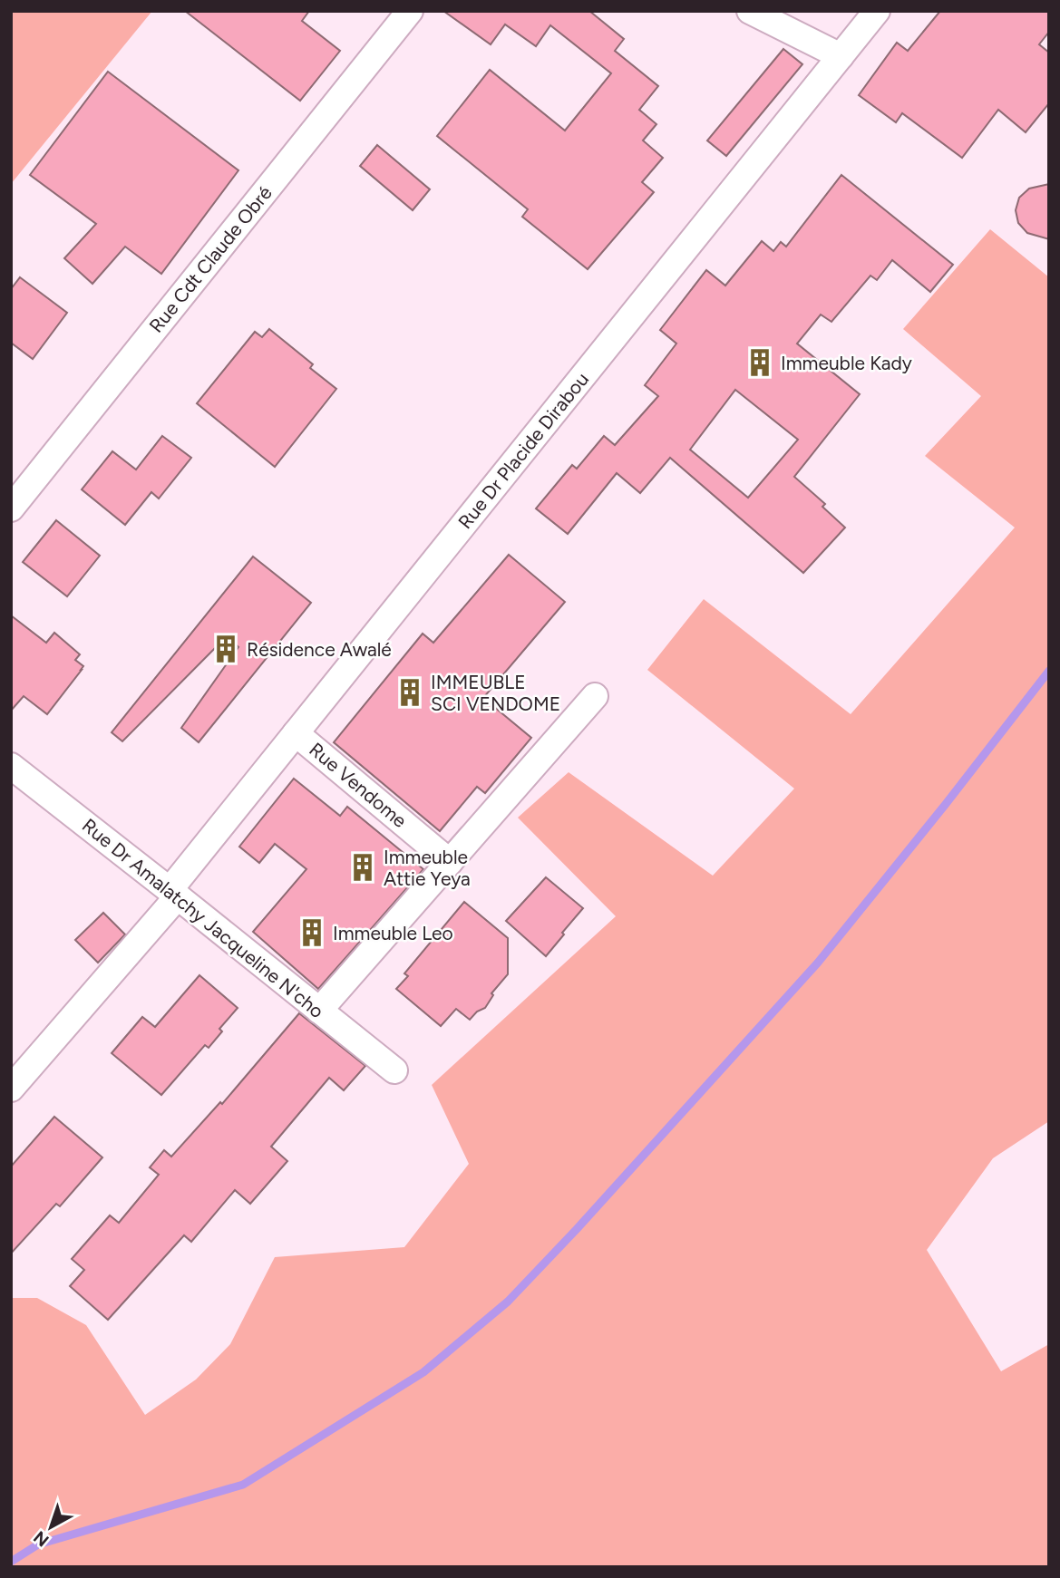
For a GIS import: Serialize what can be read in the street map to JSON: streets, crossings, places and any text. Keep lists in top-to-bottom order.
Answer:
{
  "streets": {
    "street": [
      "Rue Cdt Claude Obré",
      "Rue Dr Placide Dirabou",
      "Rue Vendome",
      "Rue Dr Amalatchy Jacqueline N'cho"
    ]
  },
  "crossings": [
    ["Rue Dr Placide Dirabou", "Rue Vendome"],
    ["Rue Dr Placide Dirabou", "Rue Dr Amalatchy Jacqueline N'cho"]
  ],
  "places": {
    "building": [
      "Immeuble Kady",
      "Résidence Awalé",
      "IMMEUBLE SCI VENDOME",
      "Immeuble Attie Yeya",
      "Immeuble Leo"
    ]
  },
  "north": "bottom left"
}
